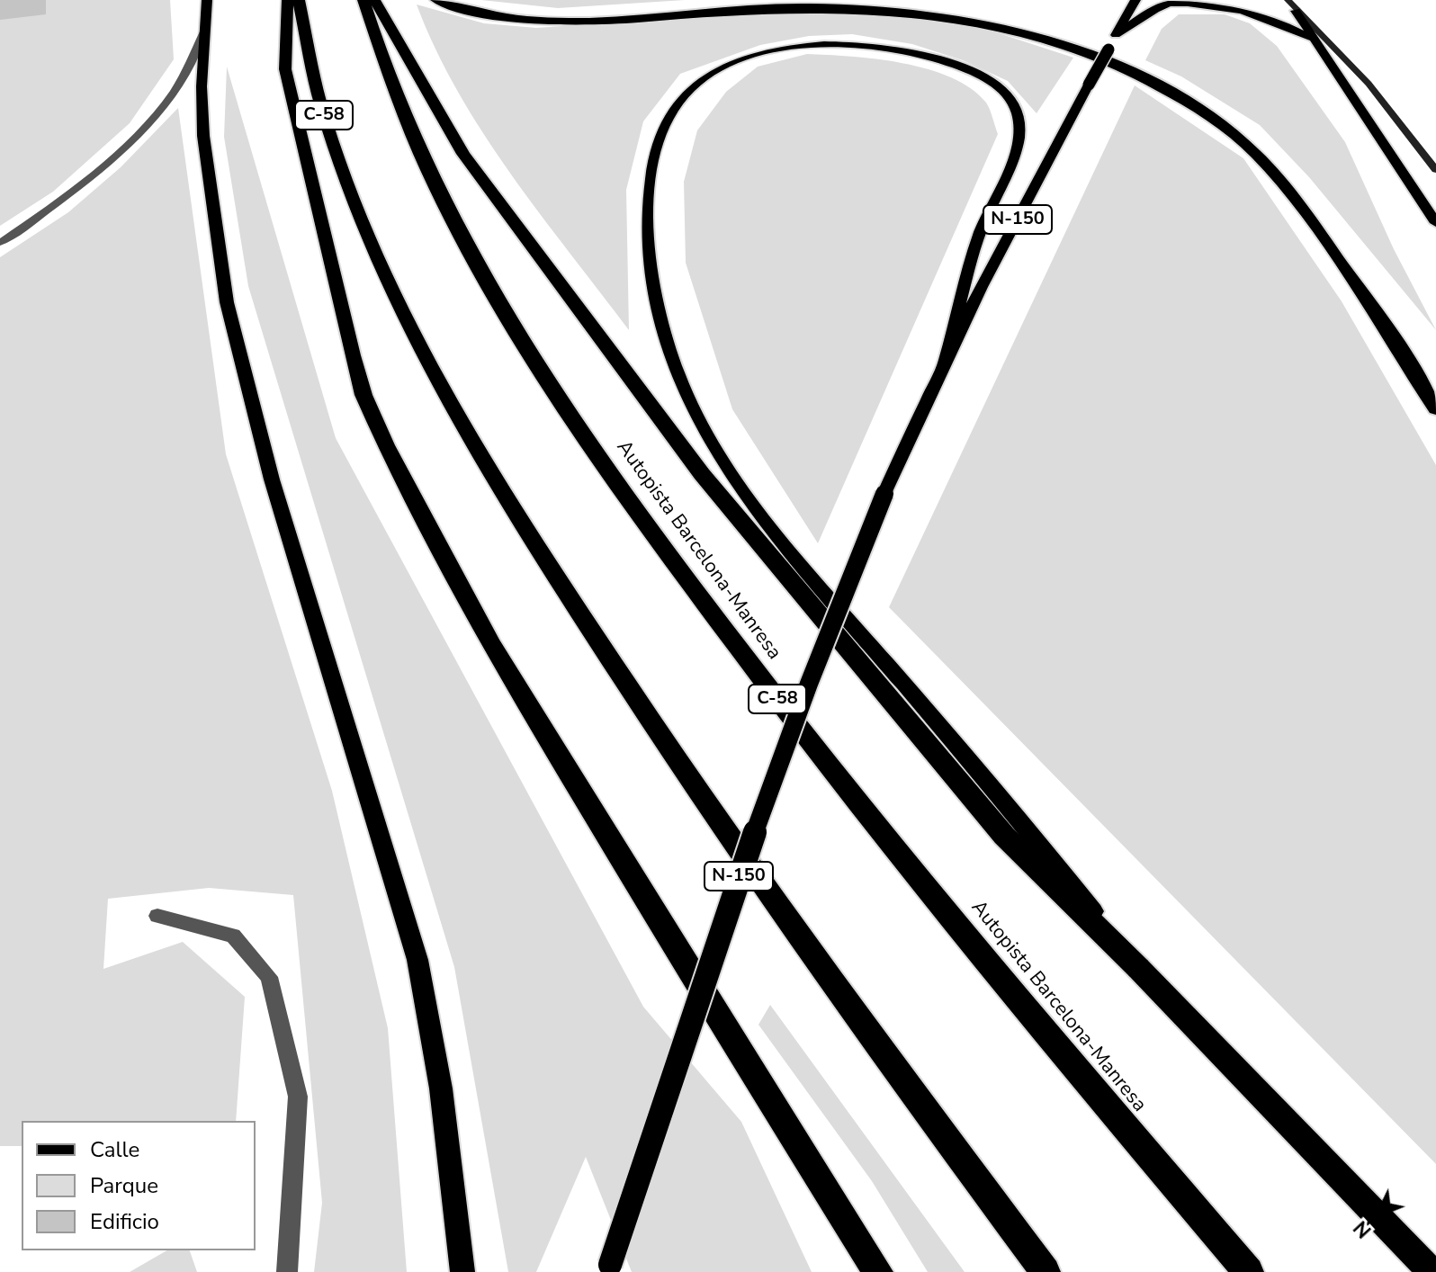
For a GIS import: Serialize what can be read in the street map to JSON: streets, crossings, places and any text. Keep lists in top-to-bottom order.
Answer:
{
  "streets": {
    "highway": ["C-58", "Autopista Barcelona-Manresa"],
    "main road": ["N-150"]
  },
  "legend": ["Calle", "Parque", "Edificio"],
  "north": "bottom left"
}
